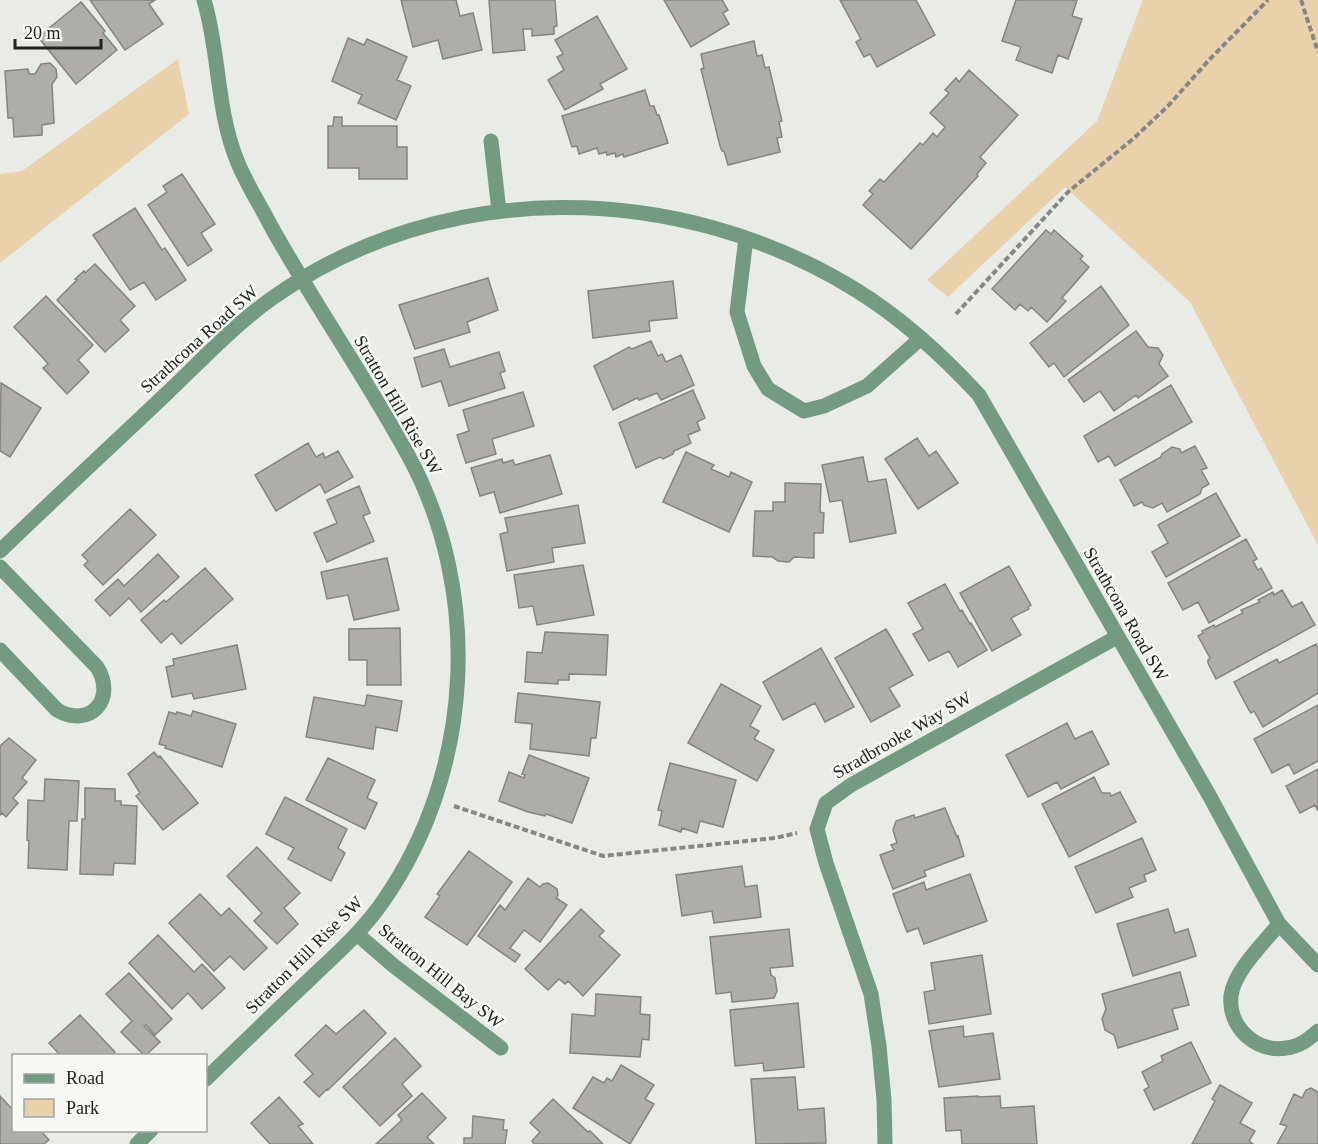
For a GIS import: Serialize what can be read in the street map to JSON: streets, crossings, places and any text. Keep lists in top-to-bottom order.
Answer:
{
  "streets": {
    "street": [
      "Strathcona Road SW",
      "Stratton Hill Rise SW",
      "Stradbrooke Way SW",
      "Stratton Hill Bay SW"
    ]
  },
  "crossings": [
    ["Strathcona Road SW", "Stratton Hill Rise SW"],
    ["Strathcona Road SW", "Stradbrooke Way SW"],
    ["Stratton Hill Rise SW", "Stratton Hill Bay SW"]
  ],
  "legend": ["Road", "Park"],
  "scale_bar": "20 m"
}
